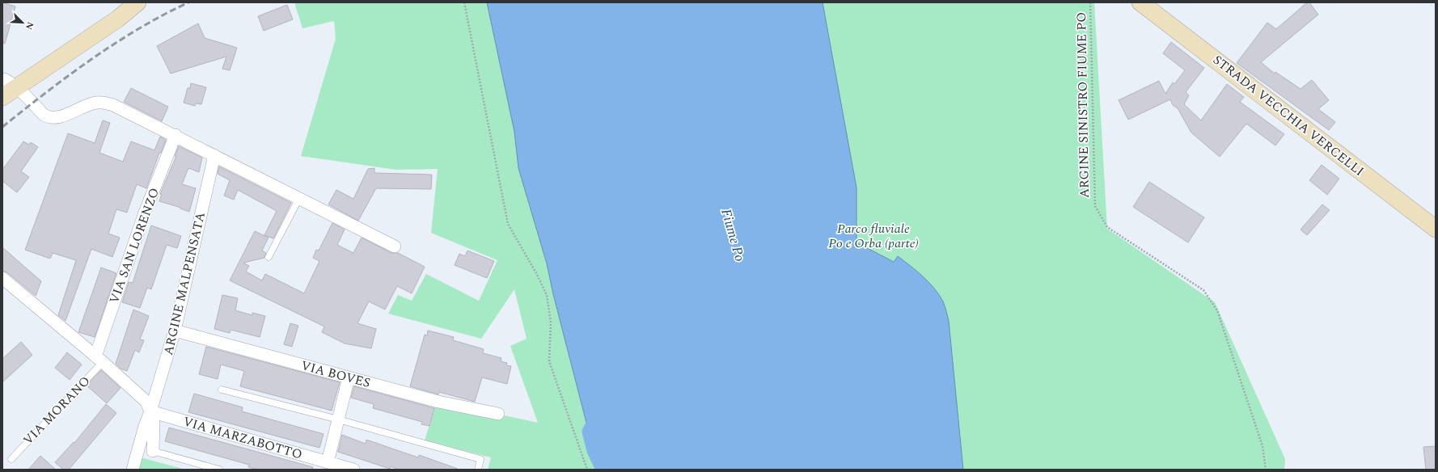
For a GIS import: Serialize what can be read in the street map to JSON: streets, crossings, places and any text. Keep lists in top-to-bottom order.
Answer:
{
  "streets": {
    "street": [
      "STRADA VECCHIA VERCELLI",
      "VIA SAN LORENZO",
      "ARGINE MALPENSATA",
      "VIA BOVES",
      "VIA MARZABOTTO"
    ],
    "lane": ["VIA MORANO"],
    "path": ["ARGINE SINISTRO FIUME PO"]
  },
  "crossings": [
    ["VIA SAN LORENZO", "VIA MORANO"],
    ["ARGINE MALPENSATA", "VIA BOVES"],
    ["ARGINE MALPENSATA", "VIA MARZABOTTO"]
  ],
  "water": ["Fiume Po"],
  "parks": ["Parco fluviale Po e Orba (parte)"],
  "north": "bottom right"
}
